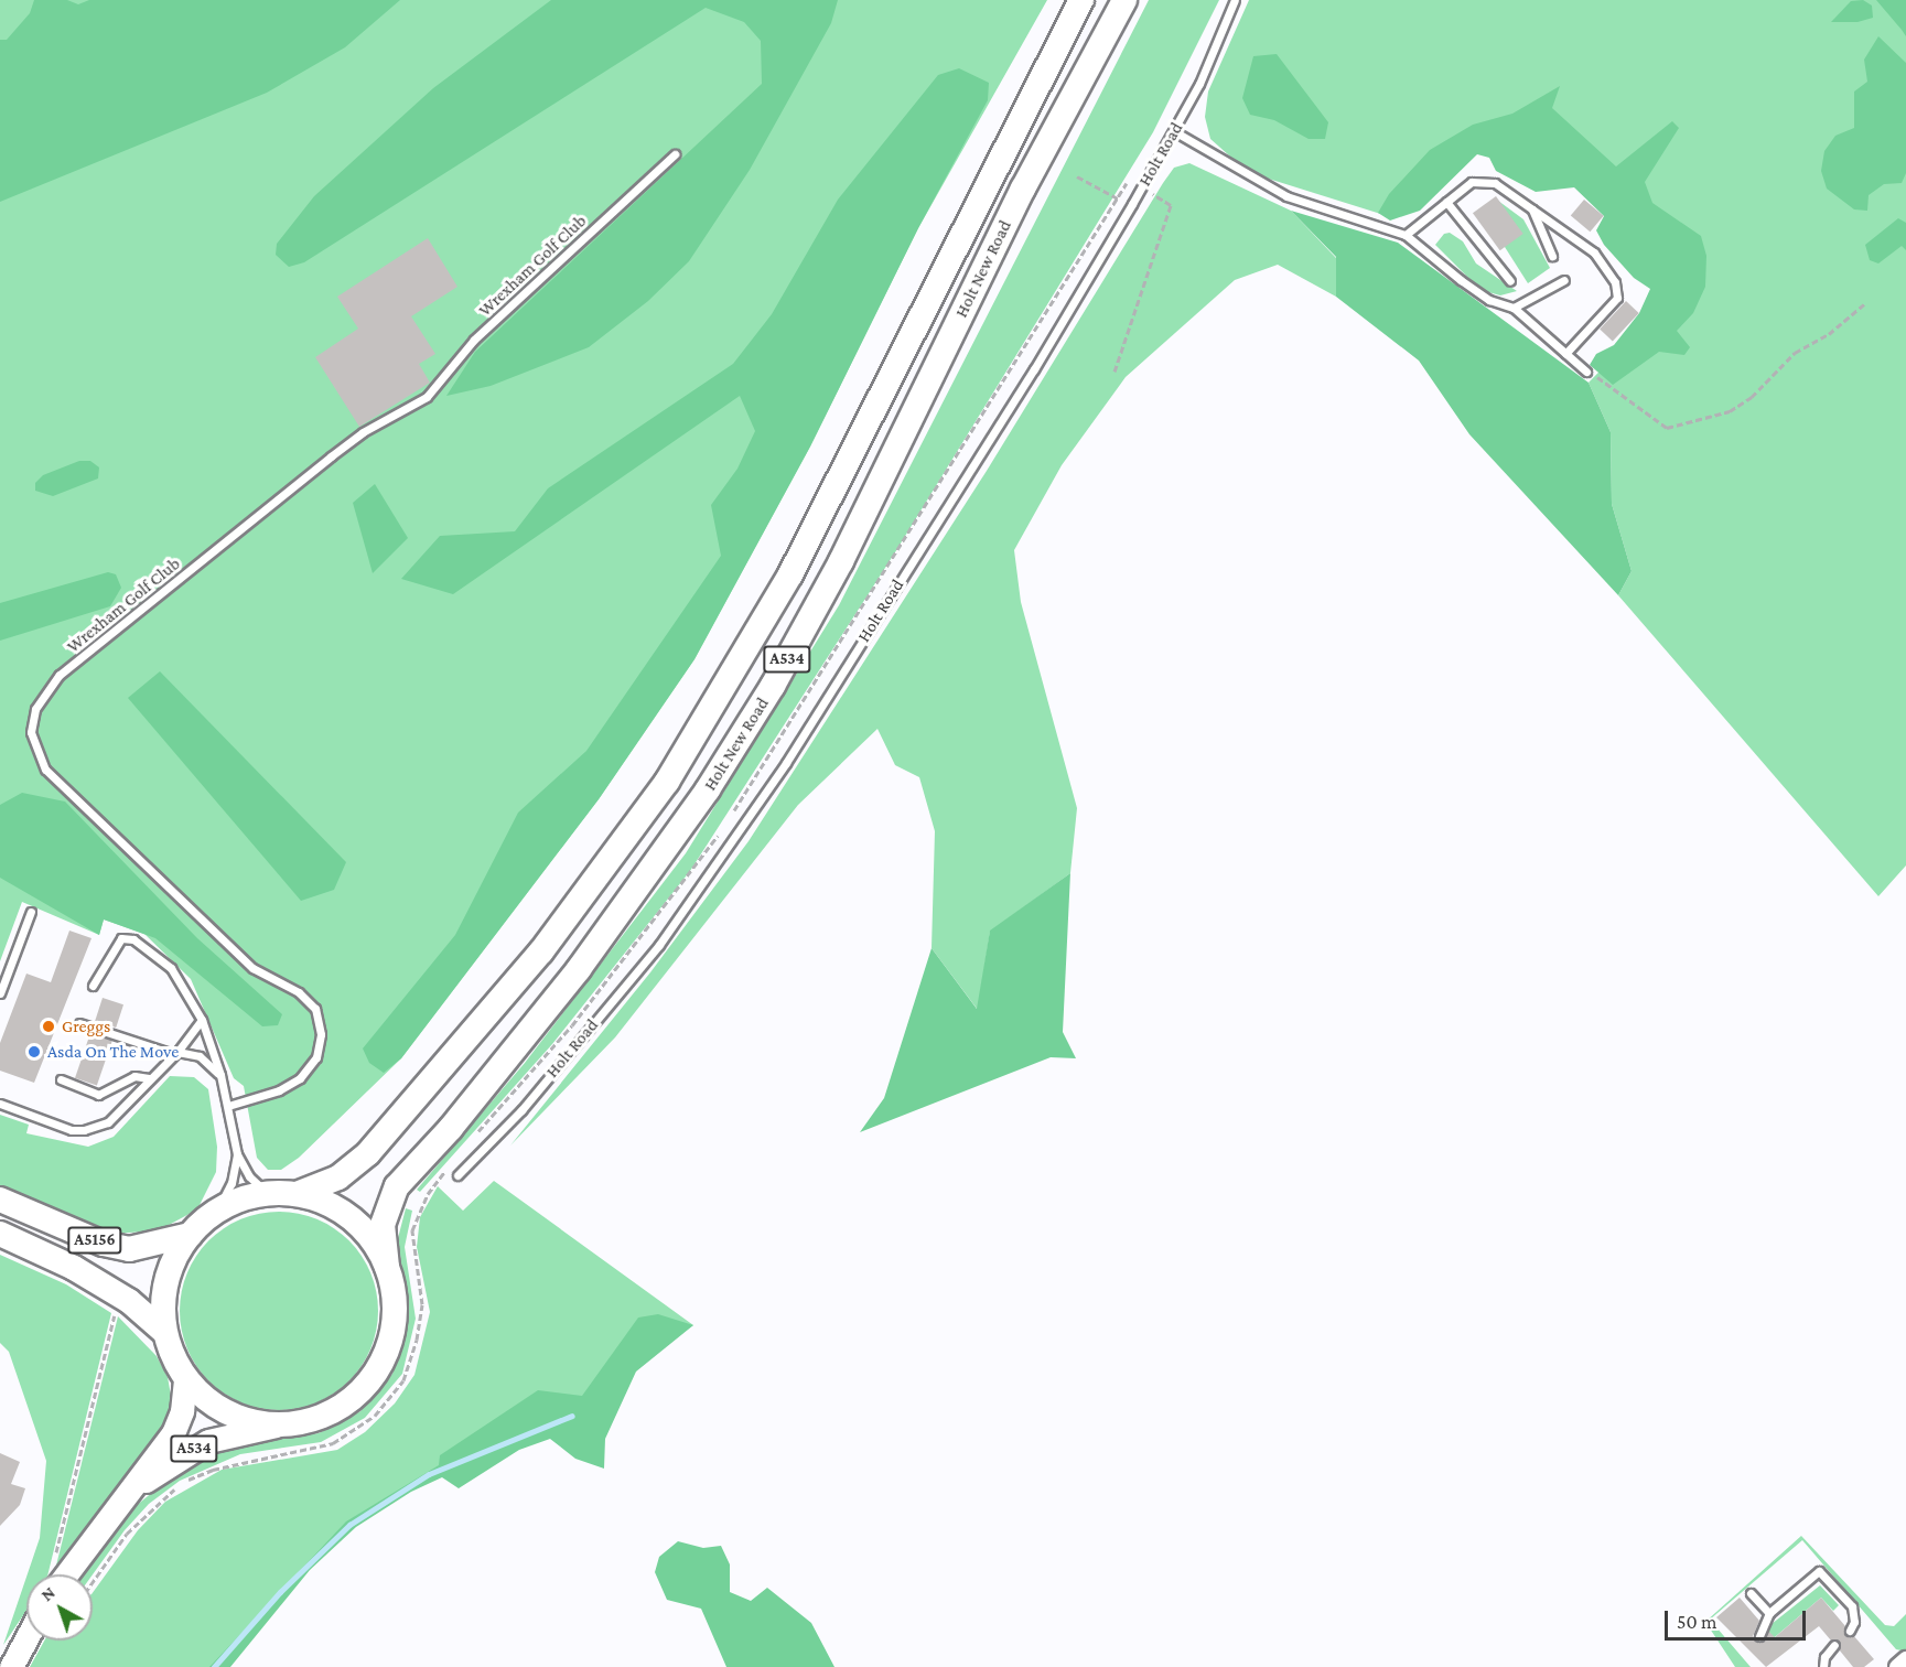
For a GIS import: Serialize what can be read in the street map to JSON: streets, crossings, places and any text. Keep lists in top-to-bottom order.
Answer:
{
  "streets": {
    "highway": ["Holt New Road", "A534", "A5156"],
    "lane": ["Holt Road", "Wrexham Golf Club"]
  },
  "crossings": [
    ["Holt New Road", "A534"],
    ["Holt New Road", "A5156"],
    ["A534", "A5156"]
  ],
  "places": ["Greggs", "Asda On The Move"],
  "scale_bar": "50 m",
  "north": "top left"
}
